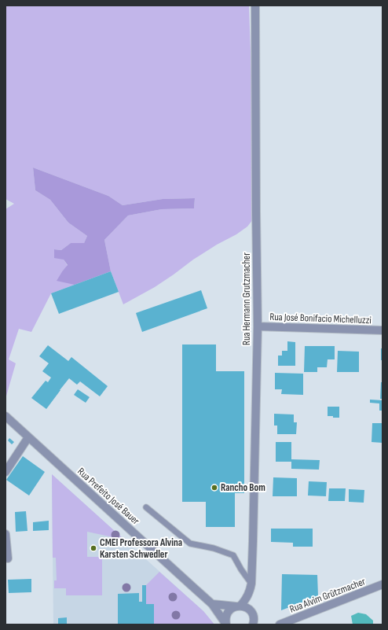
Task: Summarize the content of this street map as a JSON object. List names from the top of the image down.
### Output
{
  "streets": {
    "street": [
      "Rua Hermann Grutzmacher",
      "Rua José Bonifacio Michelluzzi",
      "Rua Prefeito José Bauer",
      "Rua Alvim Grützmacher"
    ]
  },
  "crossings": [
    ["Rua Hermann Grutzmacher", "Rua José Bonifacio Michelluzzi"],
    ["Rua Hermann Grutzmacher", "Rua Prefeito José Bauer"]
  ],
  "places": ["Rancho Bom", "CMEI Professora Alvina Karsten Schwedler"]
}
